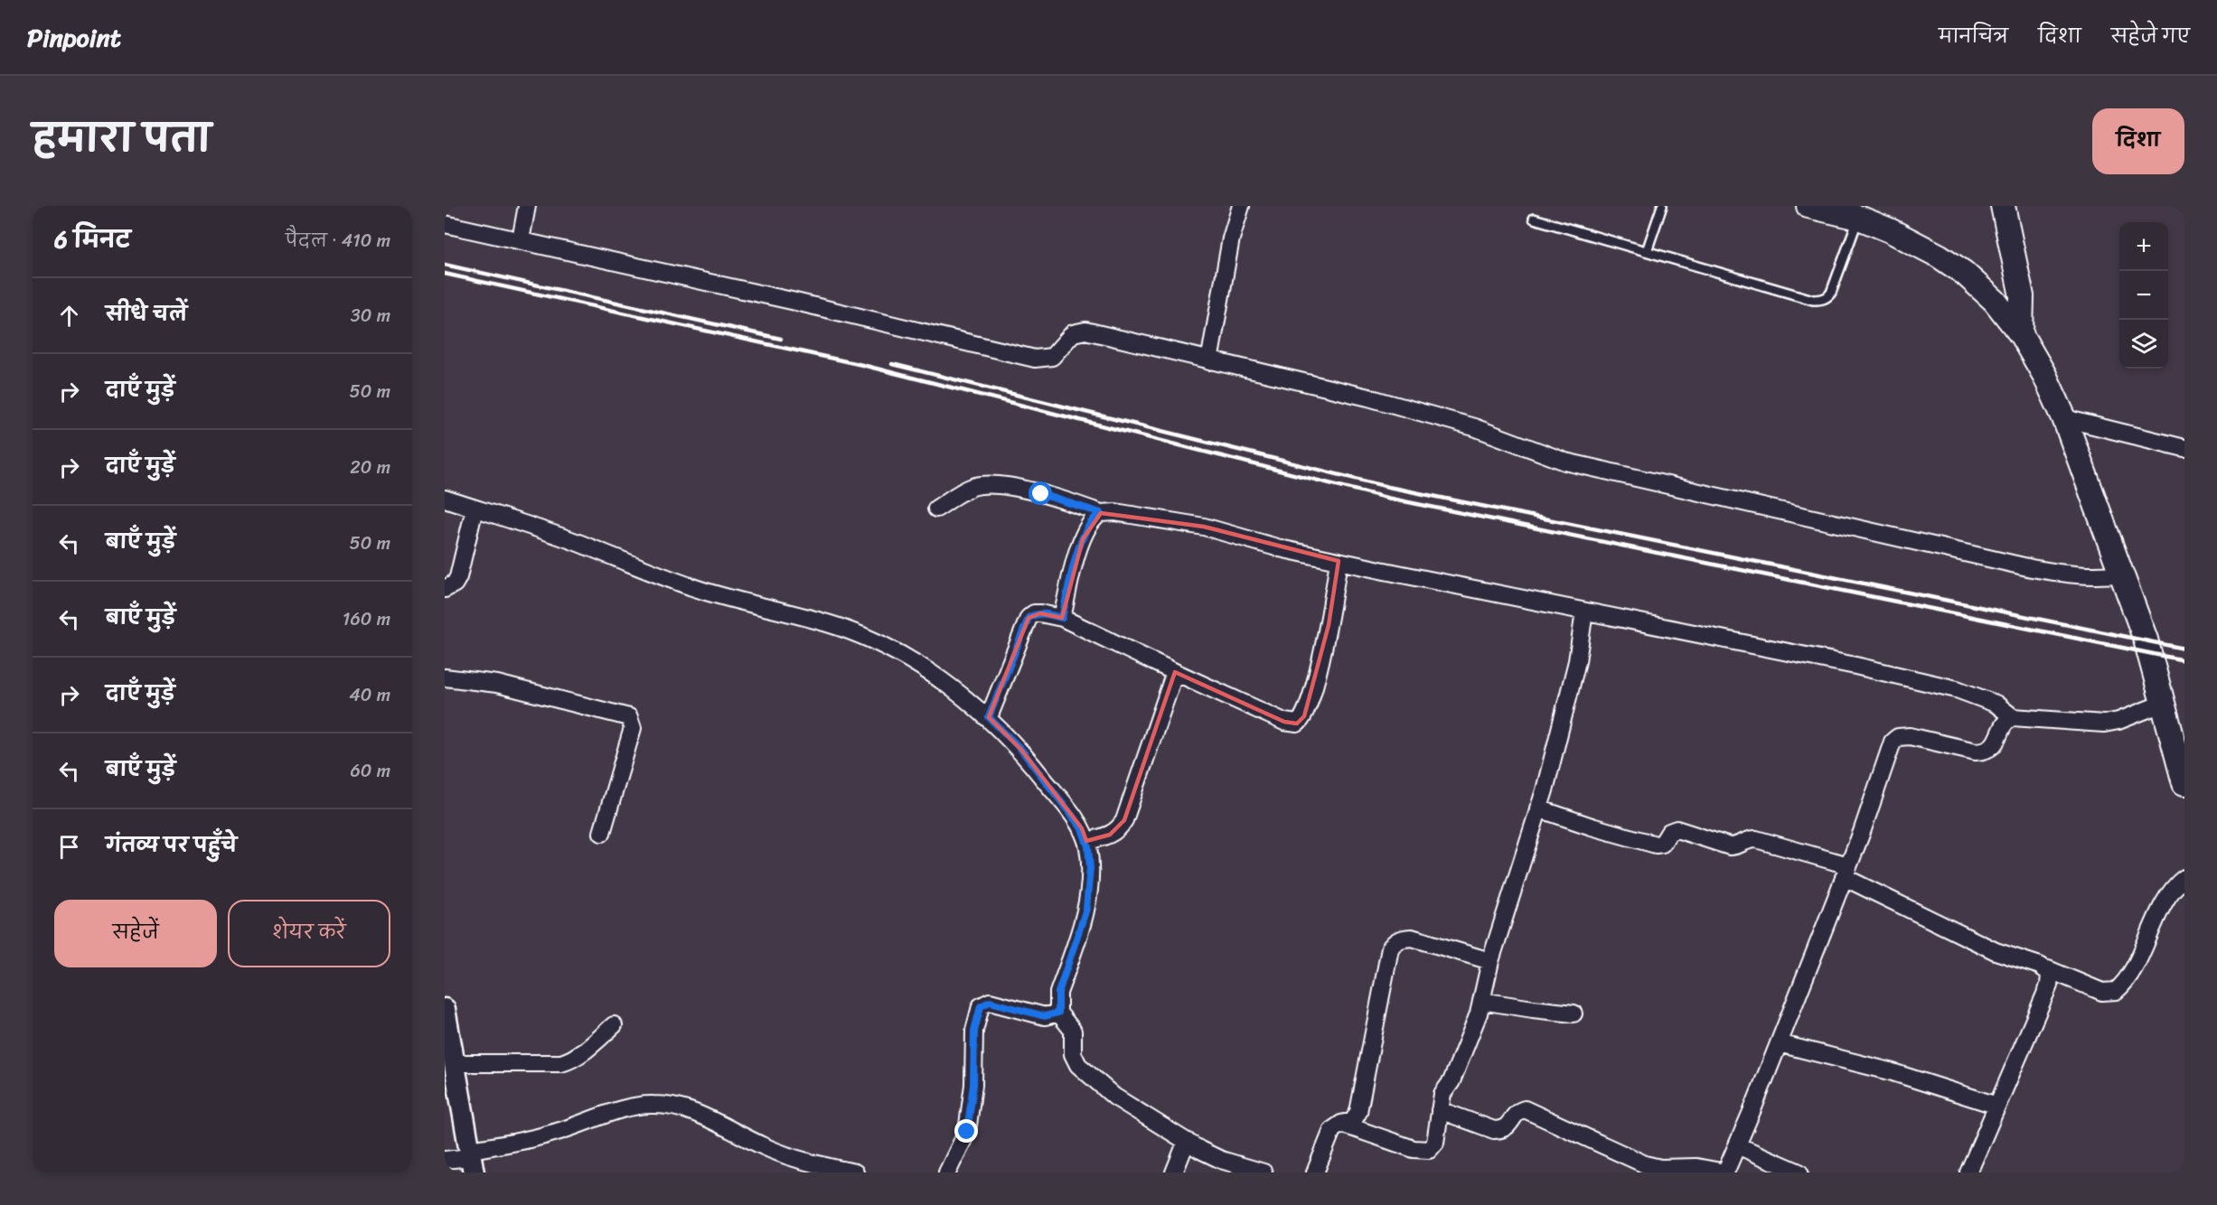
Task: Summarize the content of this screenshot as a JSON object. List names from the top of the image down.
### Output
{
  "page": {
    "header": "Pinpoint",
    "nav": ["मानचित्र", "दिशा", "सहेजे गए"],
    "title": "हमारा पता",
    "buttons": [
      "दिशा",
      ["सहेजें", "शेयर करें"]
    ],
    "heading": ["6 मिनट", "पैदल · 410 m"],
    "map_buttons": ["+", "−"],
    "list": [
      ["सीधे चलें", "30 m"],
      ["दाएँ मुड़ें", "50 m"],
      ["दाएँ मुड़ें", "20 m"],
      ["बाएँ मुड़ें", "50 m"],
      ["बाएँ मुड़ें", "160 m"],
      ["दाएँ मुड़ें", "40 m"],
      ["बाएँ मुड़ें", "60 m"],
      "गंतव्य पर पहुँचे"
    ]
  }
}
